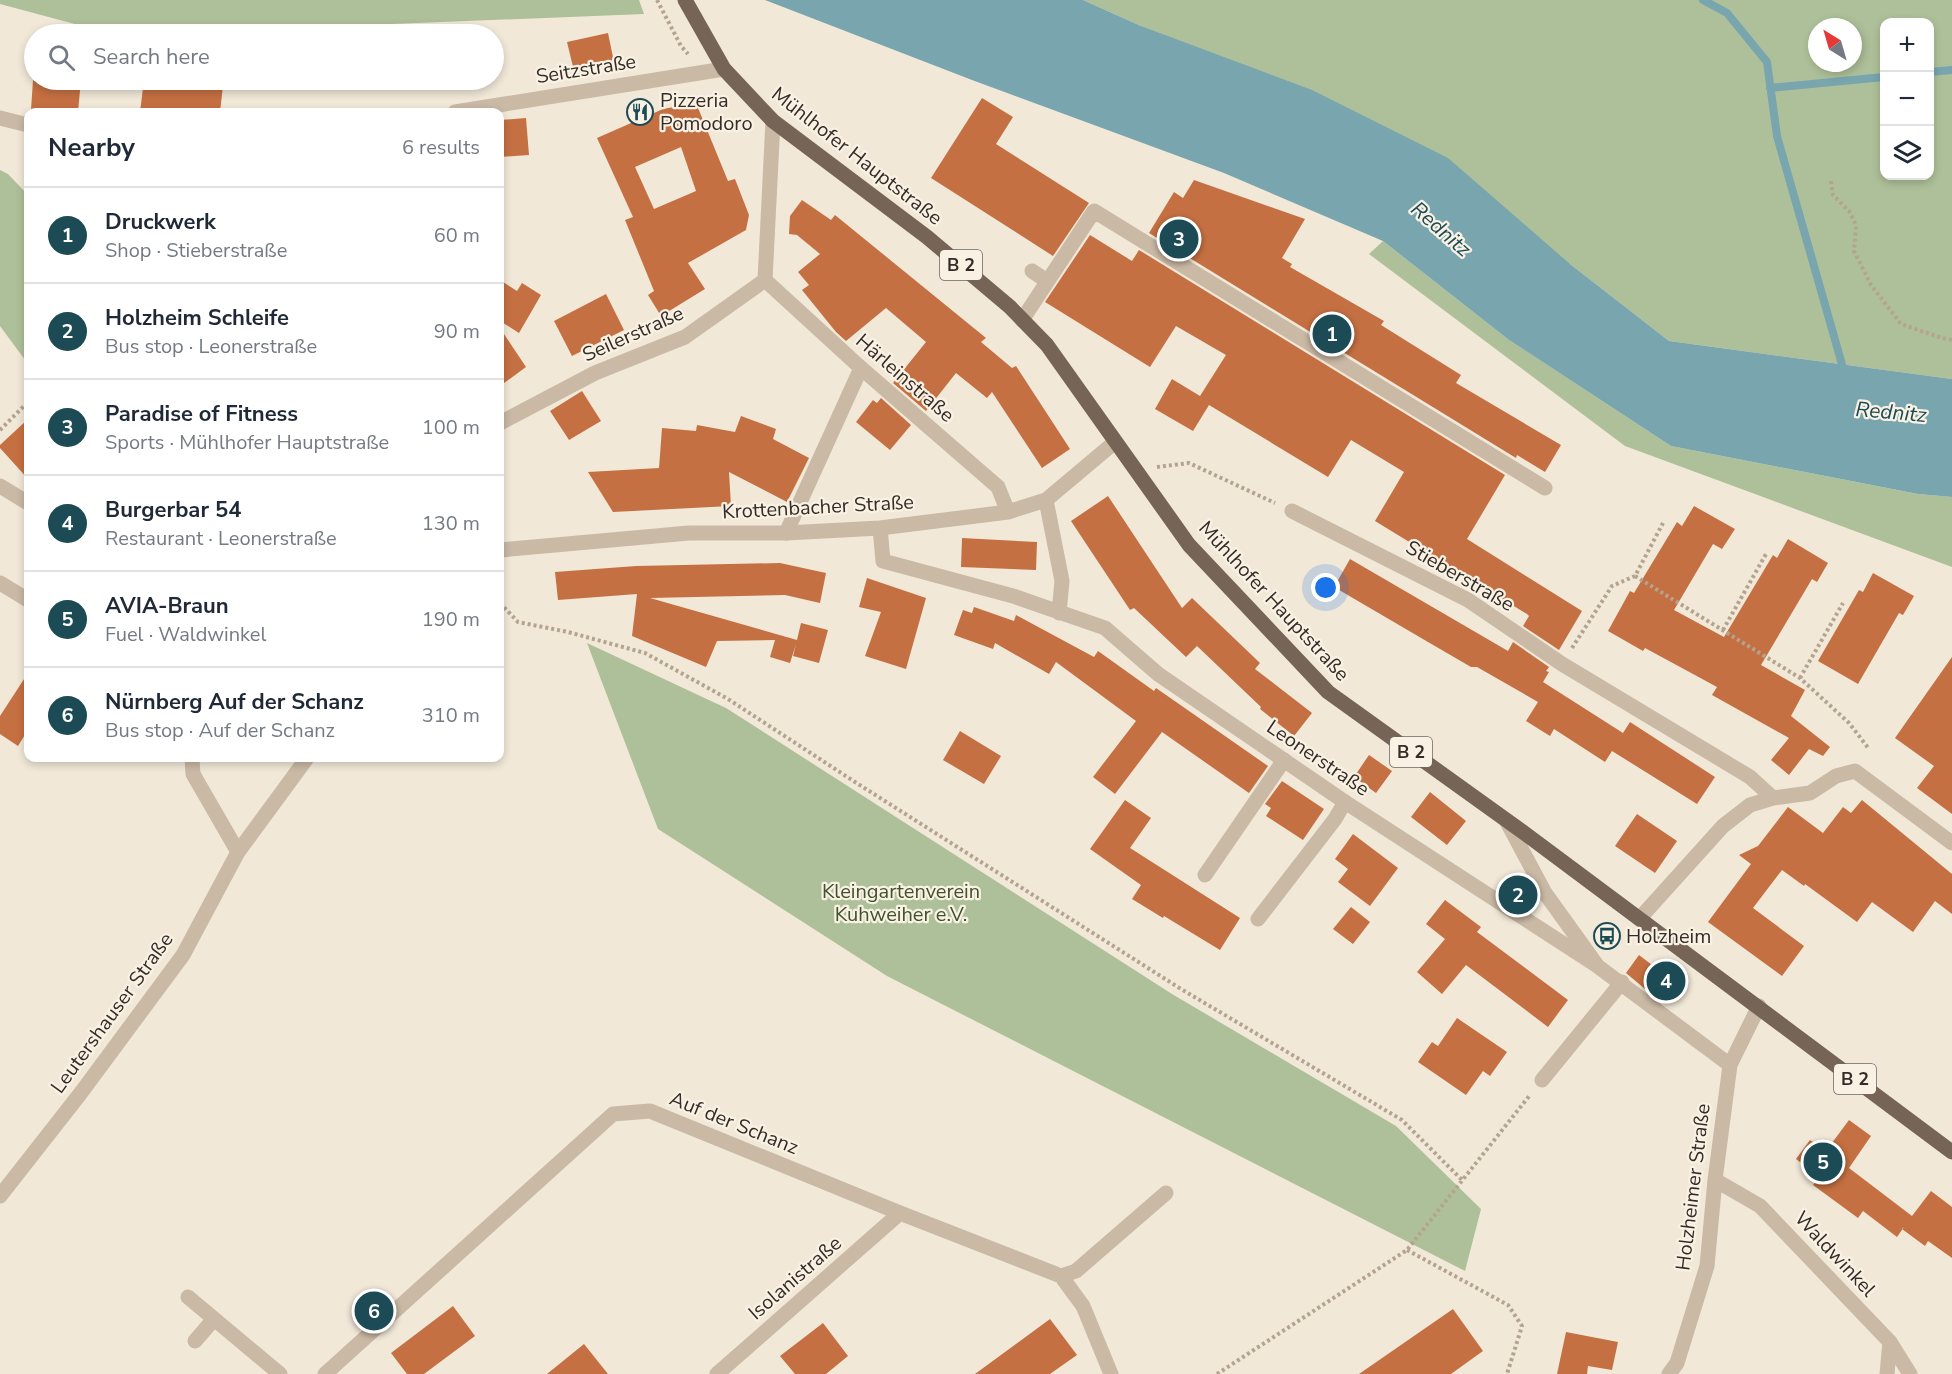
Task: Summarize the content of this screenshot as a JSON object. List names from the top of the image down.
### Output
{
  "streets": {
    "main road": ["Mühlhofer Hauptstraße", "B 2"],
    "street": [
      "Seitzstraße",
      "Seilerstraße",
      "Härleinstraße",
      "Krottenbacher Straße",
      "Stieberstraße",
      "Leonerstraße",
      "Leutershauser Straße",
      "Auf der Schanz",
      "Holzheimer Straße",
      "Waldwinkel",
      "Isolanistraße"
    ]
  },
  "crossings": [
    ["Seitzstraße", "Mühlhofer Hauptstraße"],
    ["Seitzstraße", "B 2"],
    ["Mühlhofer Hauptstraße", "B 2"],
    ["Mühlhofer Hauptstraße", "Krottenbacher Straße"],
    ["Mühlhofer Hauptstraße", "Holzheimer Straße"],
    ["Seilerstraße", "Härleinstraße"],
    ["Härleinstraße", "Krottenbacher Straße"],
    ["Krottenbacher Straße", "Leonerstraße"],
    ["Leonerstraße", "Holzheimer Straße"],
    ["Auf der Schanz", "Isolanistraße"],
    ["Holzheimer Straße", "Waldwinkel"]
  ],
  "water": ["Rednitz"],
  "parks": ["Kleingartenverein Kuhweiher e.V."],
  "places": {
    "restaurant": ["Pizzeria Pomodoro"],
    "bus stop": ["Holzheim"]
  },
  "north": "top left",
  "page": {
    "map_buttons": ["+", "−"],
    "search": "Search here",
    "heading": ["Nearby", "6 results"],
    "list": [
      {
        "mark": "1",
        "name": "Druckwerk",
        "note": "Shop · Stieberstraße",
        "value": "60 m"
      },
      {
        "mark": "2",
        "name": "Holzheim Schleife",
        "note": "Bus stop · Leonerstraße",
        "value": "90 m"
      },
      {
        "mark": "3",
        "name": "Paradise of Fitness",
        "note": "Sports · Mühlhofer Hauptstraße",
        "value": "100 m"
      },
      {
        "mark": "4",
        "name": "Burgerbar 54",
        "note": "Restaurant · Leonerstraße",
        "value": "130 m"
      },
      {
        "mark": "5",
        "name": "AVIA-Braun",
        "note": "Fuel · Waldwinkel",
        "value": "190 m"
      },
      {
        "mark": "6",
        "name": "Nürnberg Auf der Schanz",
        "note": "Bus stop · Auf der Schanz",
        "value": "310 m"
      }
    ],
    "pins": [
      "3",
      "1",
      "2",
      "4",
      "5",
      "6"
    ]
  }
}
